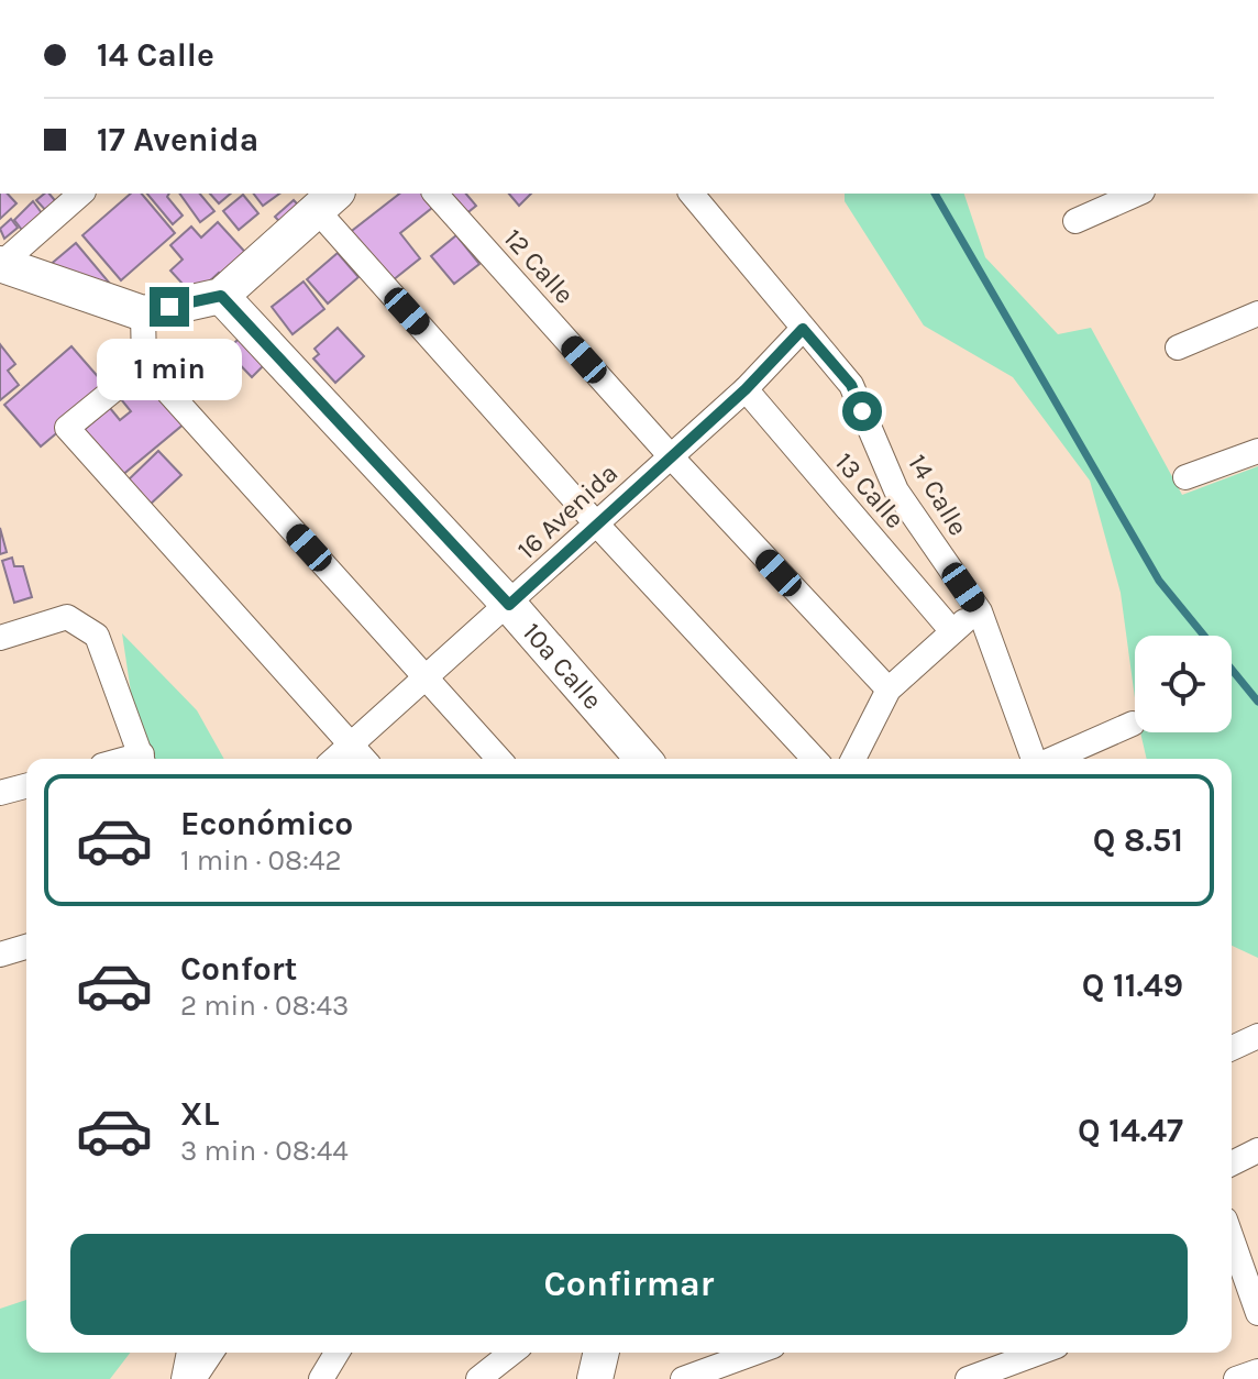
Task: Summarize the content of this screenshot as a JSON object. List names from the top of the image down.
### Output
{
  "streets": {
    "street": [
      "12 Calle",
      "13 Calle",
      "14 Calle",
      "16 Avenida",
      "10a Calle"
    ]
  },
  "crossings": [
    ["12 Calle", "16 Avenida"],
    ["13 Calle", "16 Avenida"],
    ["14 Calle", "16 Avenida"],
    ["16 Avenida", "10a Calle"]
  ],
  "page": {
    "banner": ["14 Calle", "17 Avenida"],
    "bubble": "1 min",
    "list": [
      {
        "name": "Económico",
        "note": "1 min · 08:42",
        "value": "Q 8.51"
      },
      {
        "name": "Confort",
        "note": "2 min · 08:43",
        "value": "Q 11.49"
      },
      {
        "name": "XL",
        "note": "3 min · 08:44",
        "value": "Q 14.47"
      }
    ],
    "buttons": "Confirmar"
  }
}
